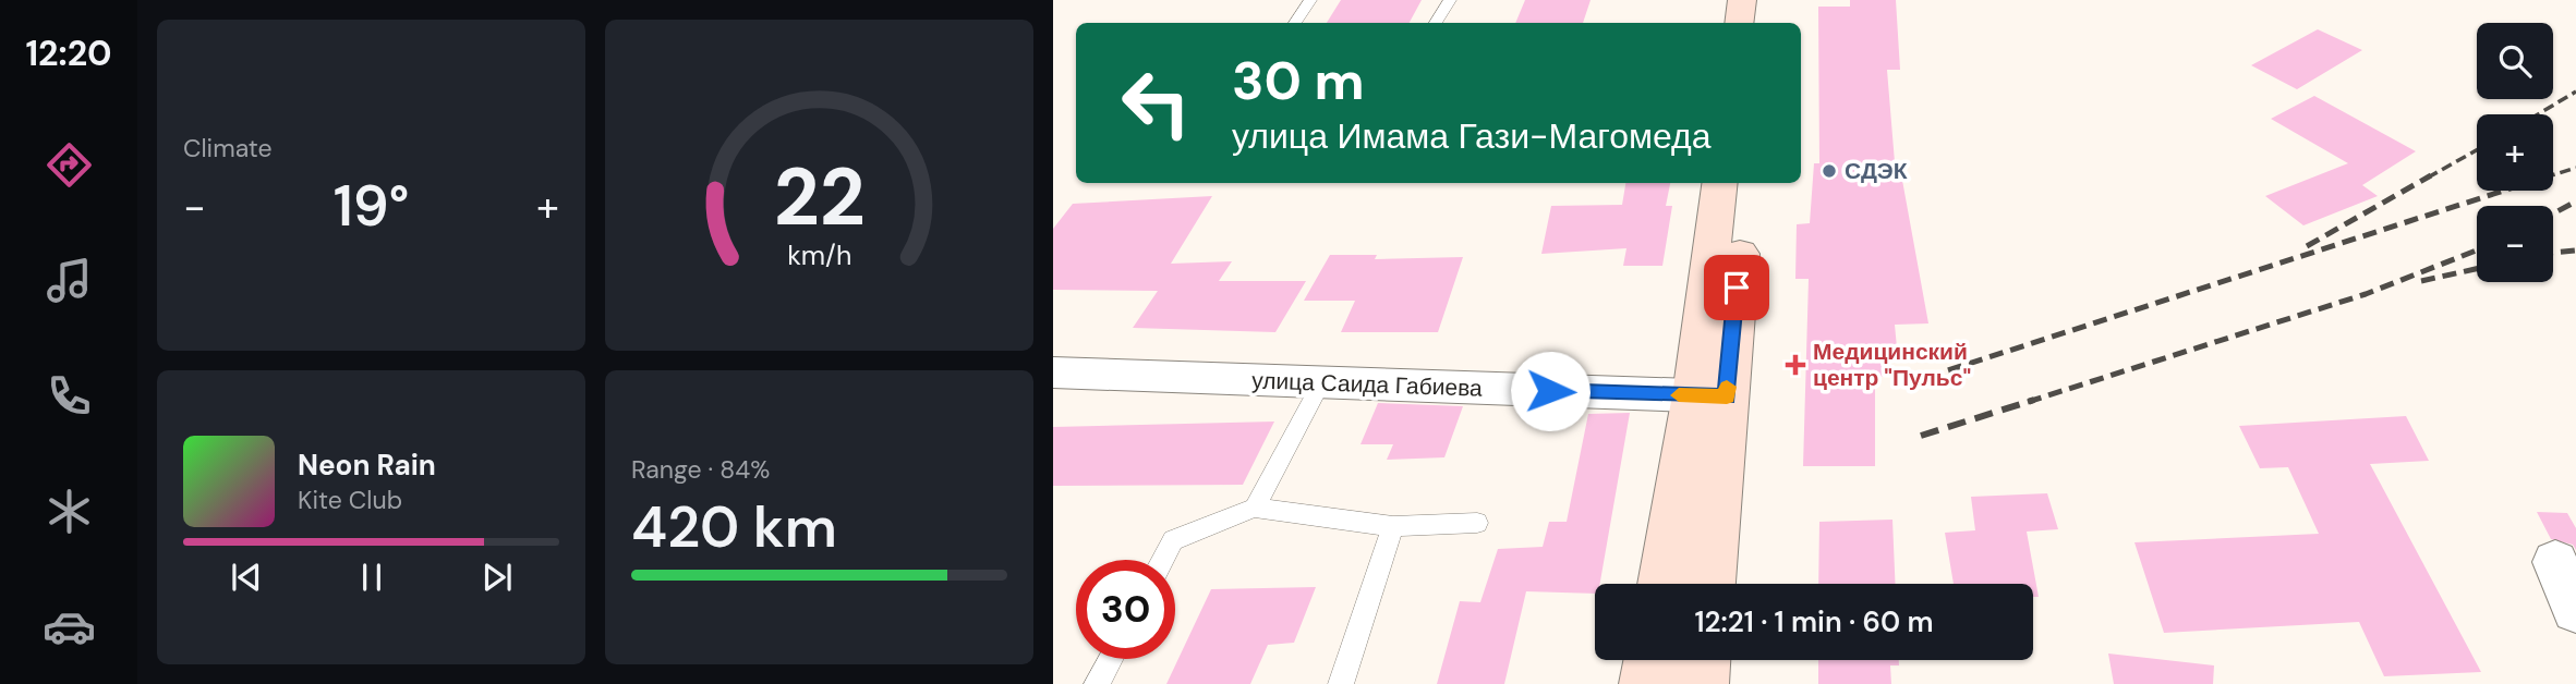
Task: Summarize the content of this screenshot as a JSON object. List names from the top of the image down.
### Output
{
  "streets": {
    "street": ["улица Саида Габиева"]
  },
  "places": {
    "other": ["СДЭК"],
    "health": ["Медицинский центр \"Пульс\""]
  },
  "page": {
    "tabs": "12:20",
    "tile": [
      "Climate",
      ["Range · 84%", "420 km"]
    ],
    "map_buttons": ["+", "−"],
    "turn": ["30 m", "улица Имама Гази-Магомеда"],
    "heat": ["−", "19°", "+"],
    "song": ["Neon Rain", "Kite Club"],
    "limit": "30",
    "trip": "12:21 · 1 min · 60 m",
    "gauge": ["22", "km/h"]
  }
}
